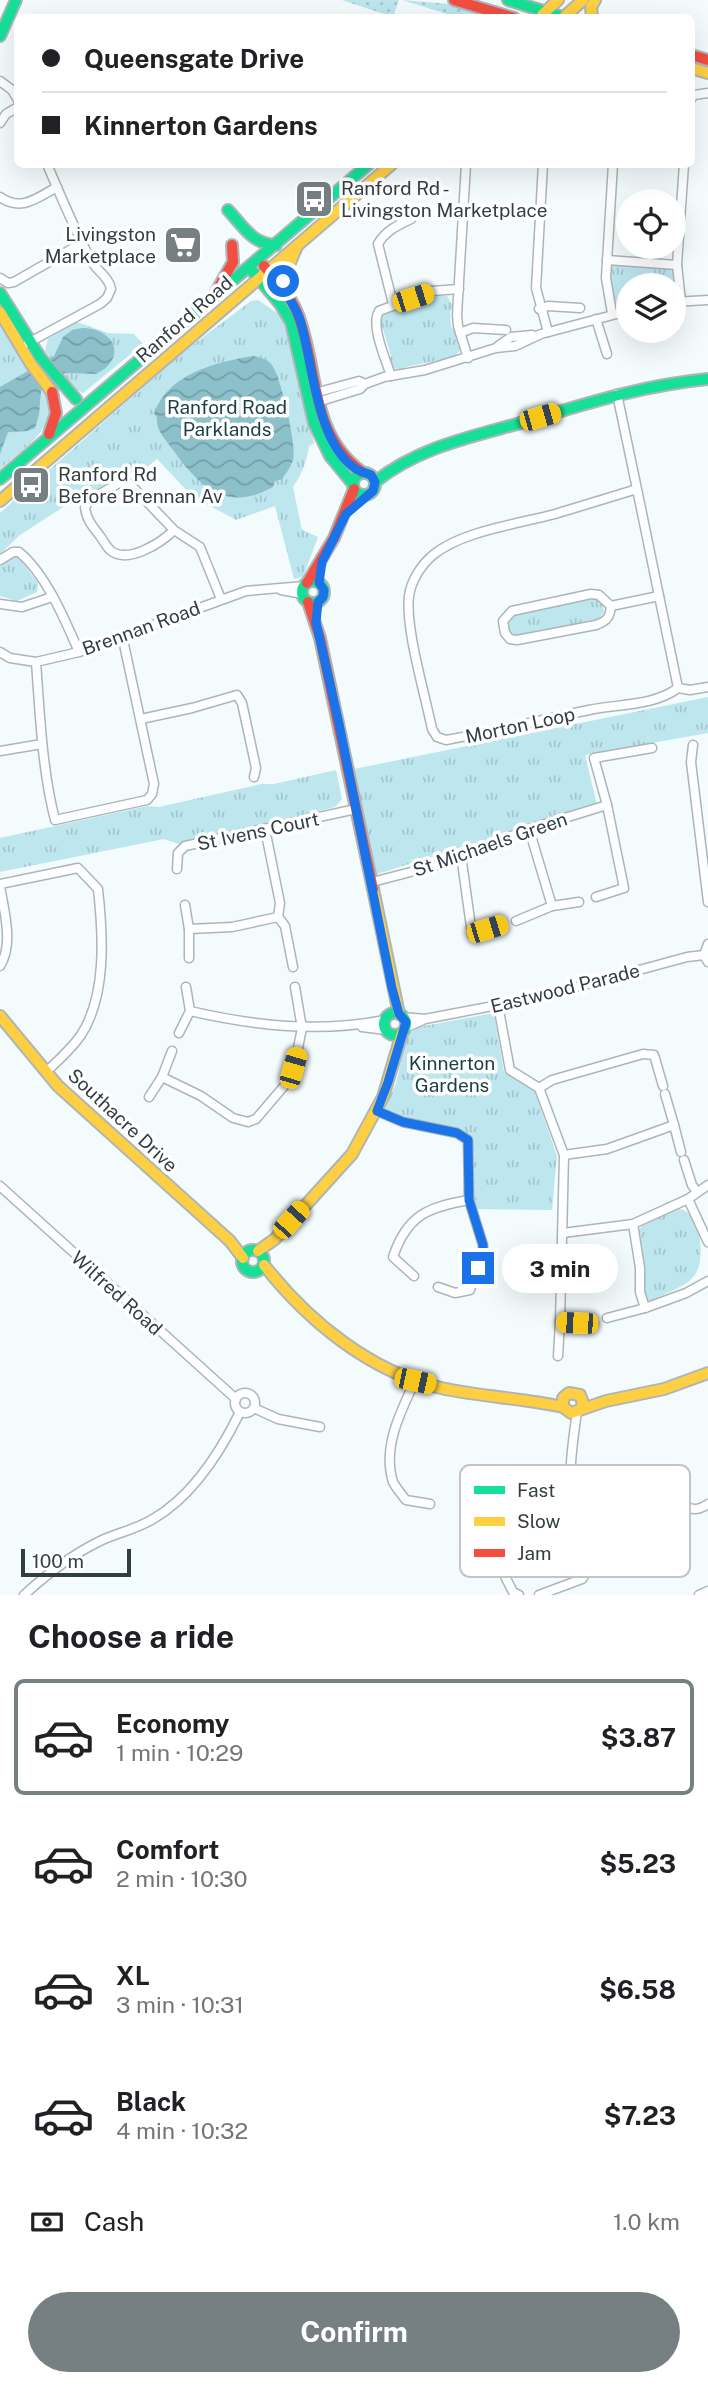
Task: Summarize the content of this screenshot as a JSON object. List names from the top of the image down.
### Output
{
  "streets": {
    "street": [
      "Ranford Road",
      "Brennan Road",
      "Morton Loop",
      "St Ivens Court",
      "St Michaels Green",
      "Eastwood Parade",
      "Southacre Drive",
      "Wilfred Road"
    ]
  },
  "parks": ["Ranford Road Parklands", "Kinnerton Gardens"],
  "places": {
    "bus stop": ["Ranford Rd - Livingston Marketplace", "Ranford Rd Before Brennan Av"],
    "supermarket": ["Livingston Marketplace"]
  },
  "legend": ["Fast", "Slow", "Jam"],
  "scale_bar": "100 m",
  "page": {
    "banner": ["Queensgate Drive", "Kinnerton Gardens"],
    "bubble": "3 min",
    "scale": "100 m",
    "heading": "Choose a ride",
    "list": [
      {
        "name": "Economy",
        "note": "1 min · 10:29",
        "value": "$3.87"
      },
      {
        "name": "Comfort",
        "note": "2 min · 10:30",
        "value": "$5.23"
      },
      {
        "name": "XL",
        "note": "3 min · 10:31",
        "value": "$6.58"
      },
      {
        "name": "Black",
        "note": "4 min · 10:32",
        "value": "$7.23"
      }
    ],
    "pay": ["Cash", "1.0 km"],
    "buttons": "Confirm"
  }
}
